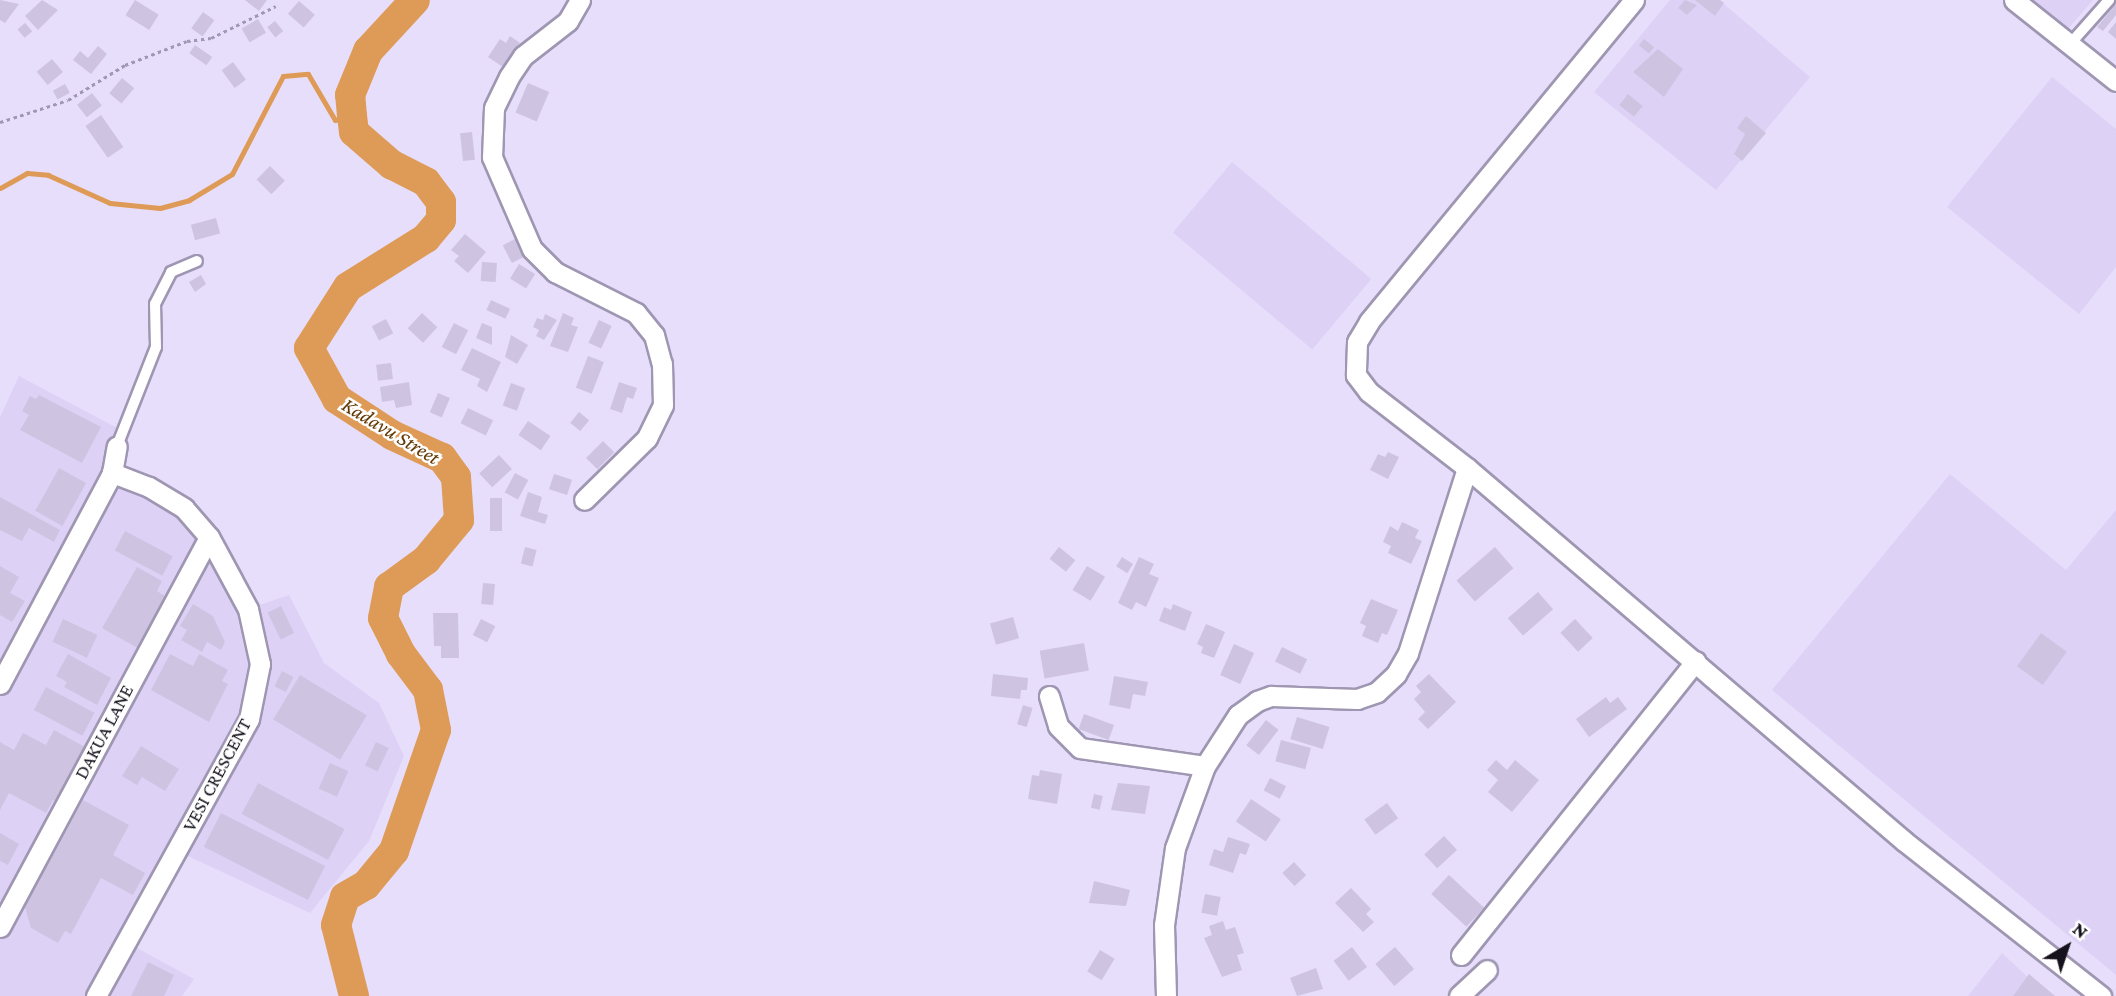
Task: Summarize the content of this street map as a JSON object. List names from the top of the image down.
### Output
{
  "streets": {
    "street": ["DAKUA LANE", "VESI CRESCENT"]
  },
  "crossings": [
    ["DAKUA LANE", "VESI CRESCENT"]
  ],
  "water": ["Kadavu Street"],
  "north": "top right"
}
